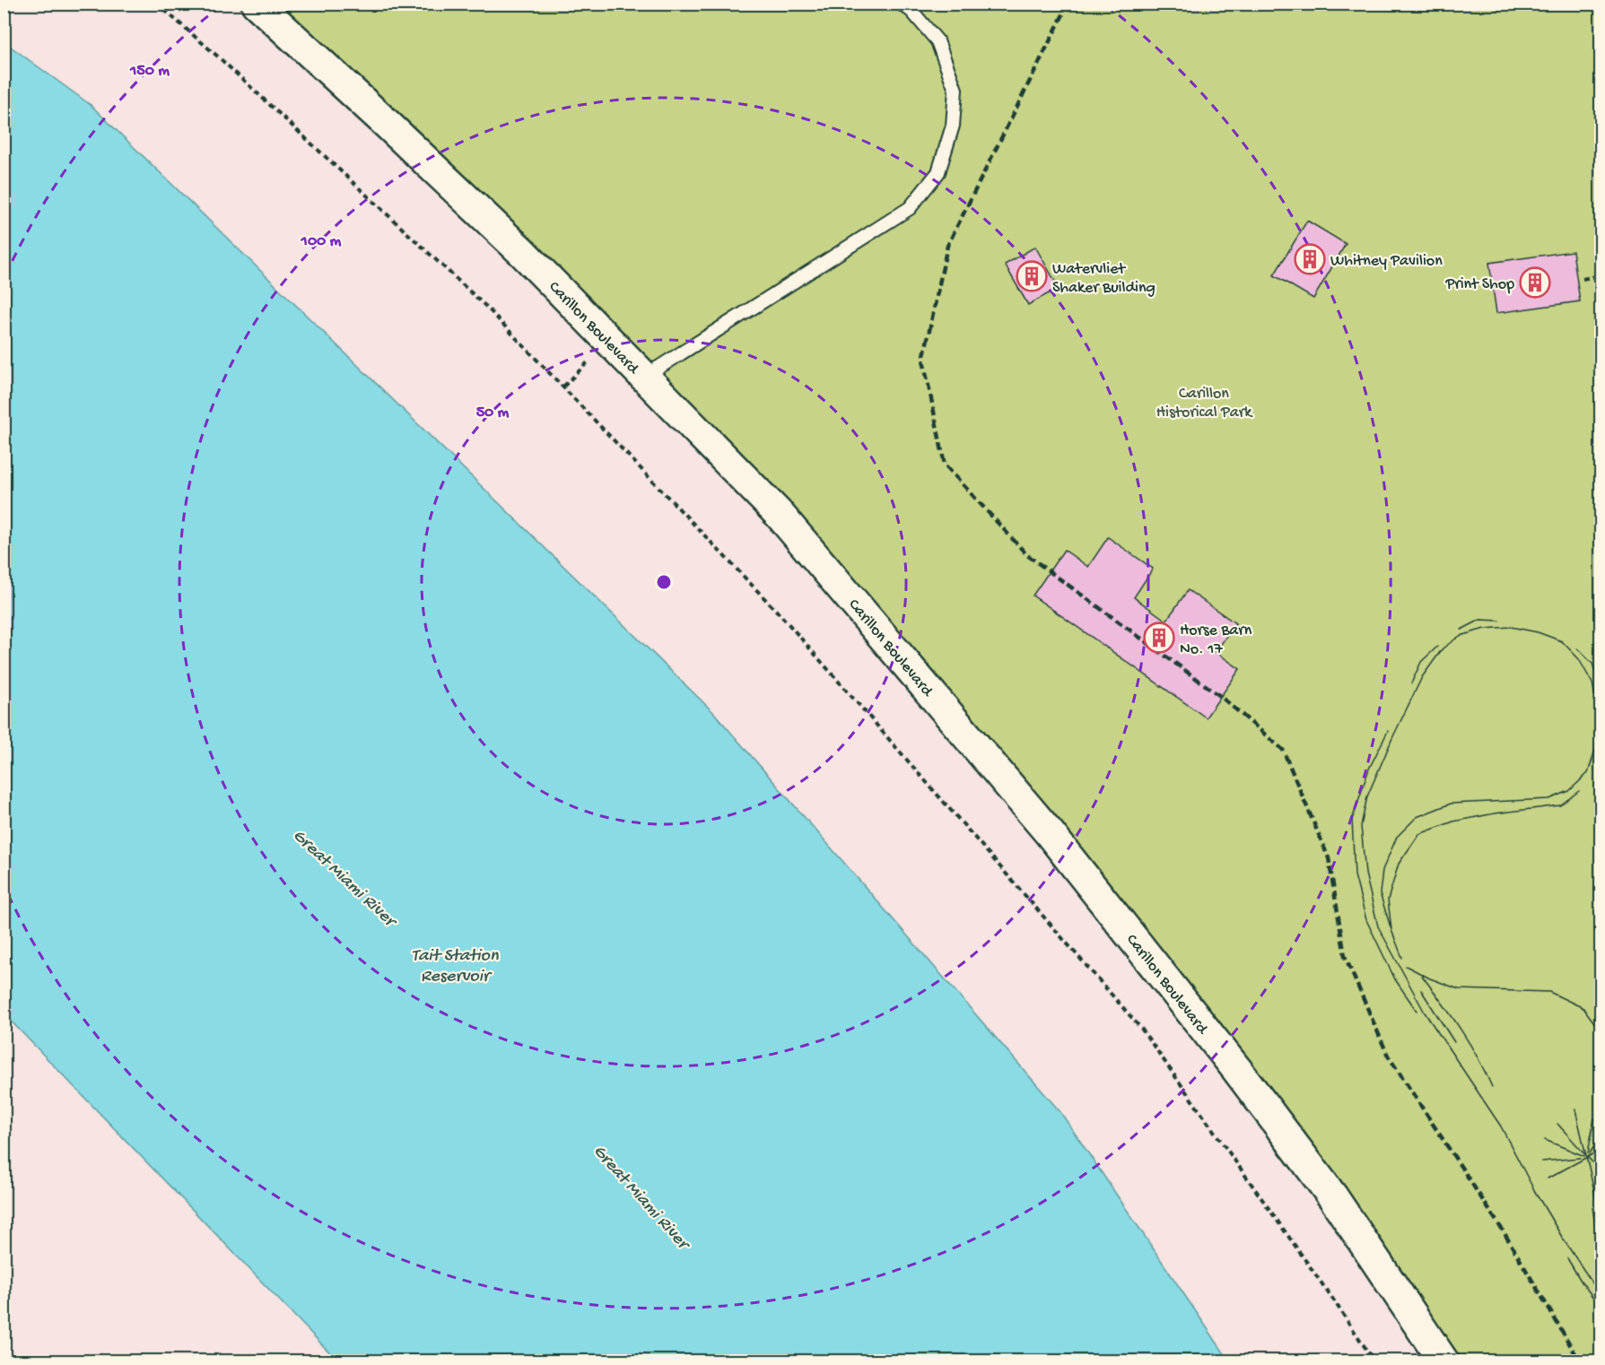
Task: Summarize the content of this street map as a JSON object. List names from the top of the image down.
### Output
{
  "streets": {
    "street": ["Carillon Boulevard"]
  },
  "water": ["Great Miami River", "Tait Station Reservoir"],
  "parks": ["Carillon Historical Park"],
  "places": {
    "building": [
      "Whitney Pavilion",
      "Watervliet Shaker Building",
      "Print Shop",
      "Horse Barn No. 17"
    ]
  },
  "rings": ["150 m", "100 m", "50 m"]
}
